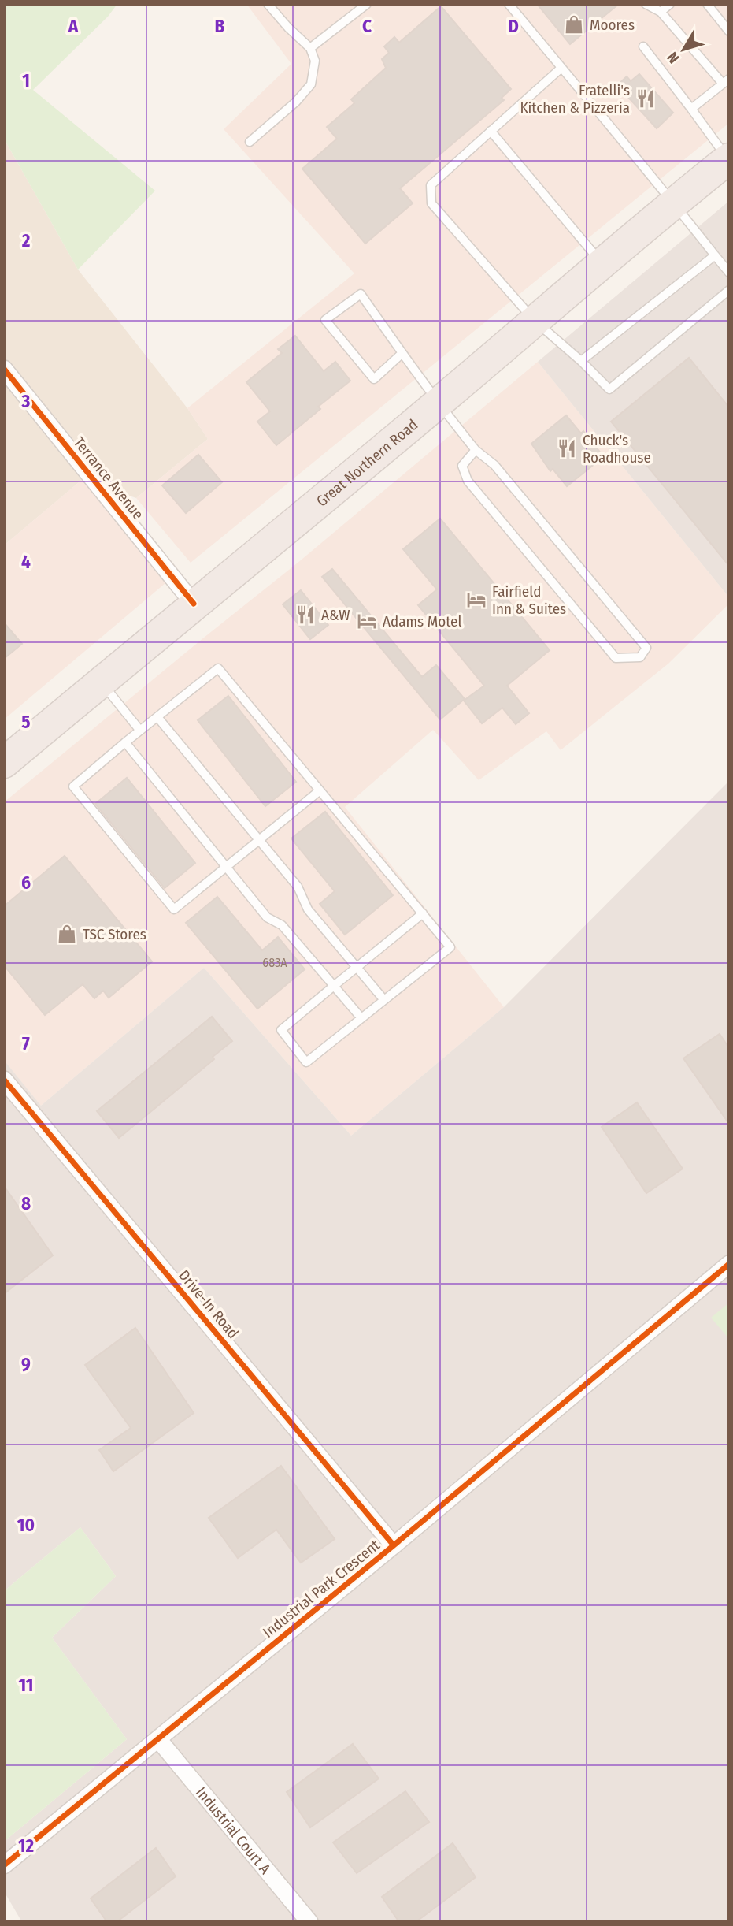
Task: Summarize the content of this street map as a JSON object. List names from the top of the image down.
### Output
{
  "streets": {
    "highway": ["Great Northern Road"],
    "street": [
      "Terrance Avenue",
      "Drive-In Road",
      "Industrial Park Crescent",
      "Industrial Court A"
    ]
  },
  "crossings": [
    ["Great Northern Road", "Terrance Avenue"],
    ["Drive-In Road", "Industrial Park Crescent"],
    ["Industrial Park Crescent", "Industrial Court A"]
  ],
  "places": {
    "shop": ["Moores", "TSC Stores"],
    "restaurant": ["Fratelli's Kitchen & Pizzeria", "Chuck's Roadhouse", "A&W"],
    "hotel": ["Fairfield Inn & Suites", "Adams Motel"]
  },
  "house_numbers": ["683A"],
  "north": "bottom left",
  "grid": {
    "columns": [
      "A",
      "B",
      "C",
      "D"
    ],
    "rows": [
      "1",
      "2",
      "3",
      "4",
      "5",
      "6",
      "7",
      "8",
      "9",
      "10",
      "11",
      "12"
    ]
  }
}
